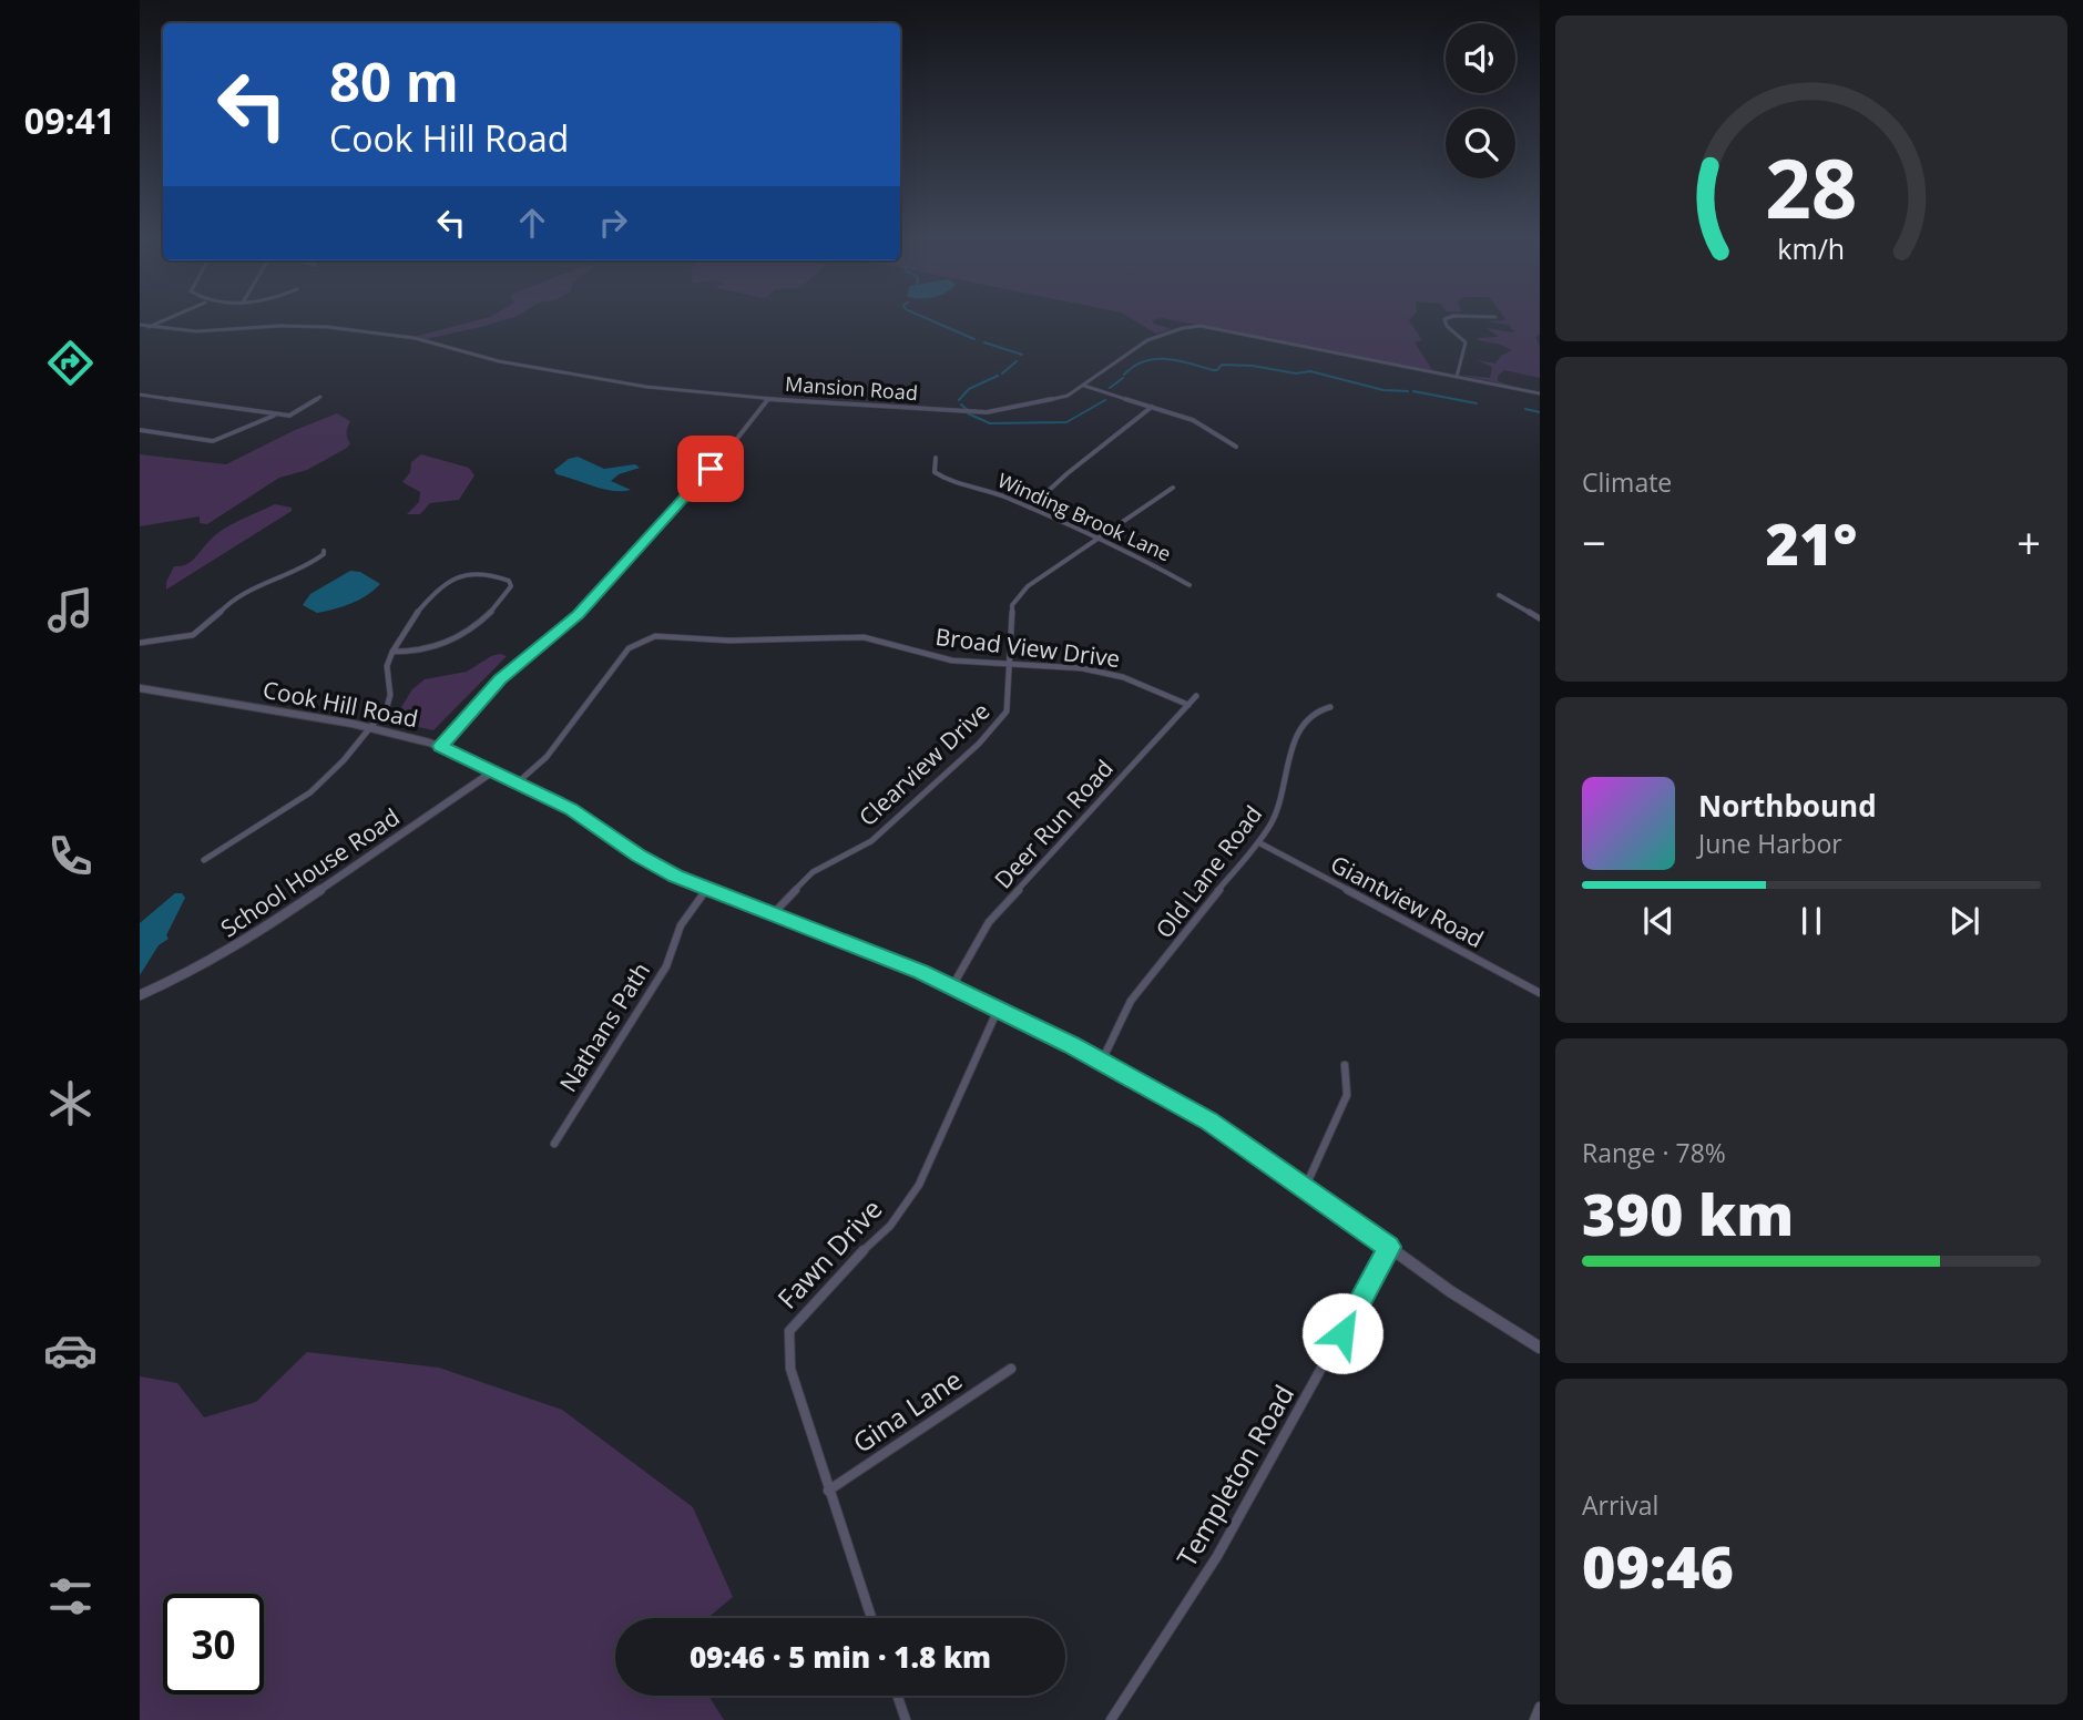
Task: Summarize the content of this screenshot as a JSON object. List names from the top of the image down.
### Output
{
  "streets": {
    "street": [
      "Mansion Road",
      "Winding Brook Lane",
      "Broad View Drive",
      "Cook Hill Road",
      "Clearview Drive",
      "Deer Run Road",
      "Old Lane Road",
      "School House Road",
      "Giantview Road",
      "Nathans Path",
      "Fawn Drive",
      "Gina Lane",
      "Templeton Road"
    ]
  },
  "crossings": [
    ["Winding Brook Lane", "Clearview Drive"],
    ["Broad View Drive", "Cook Hill Road"],
    ["Broad View Drive", "Clearview Drive"],
    ["Broad View Drive", "Deer Run Road"],
    ["Cook Hill Road", "Clearview Drive"],
    ["Cook Hill Road", "Deer Run Road"],
    ["Cook Hill Road", "Old Lane Road"],
    ["Cook Hill Road", "School House Road"],
    ["Cook Hill Road", "Nathans Path"],
    ["Cook Hill Road", "Fawn Drive"],
    ["Cook Hill Road", "Templeton Road"],
    ["Old Lane Road", "Giantview Road"],
    ["Fawn Drive", "Gina Lane"]
  ],
  "page": {
    "tabs": "09:41",
    "turn": ["80 m", "Cook Hill Road"],
    "tile": [
      "Climate",
      ["Range · 78%", "390 km"],
      ["Arrival", "09:46"]
    ],
    "heat": ["−", "21°", "+"],
    "song": ["Northbound", "June Harbor"],
    "limit": "30",
    "trip": "09:46 · 5 min · 1.8 km",
    "gauge": ["28", "km/h"]
  }
}
